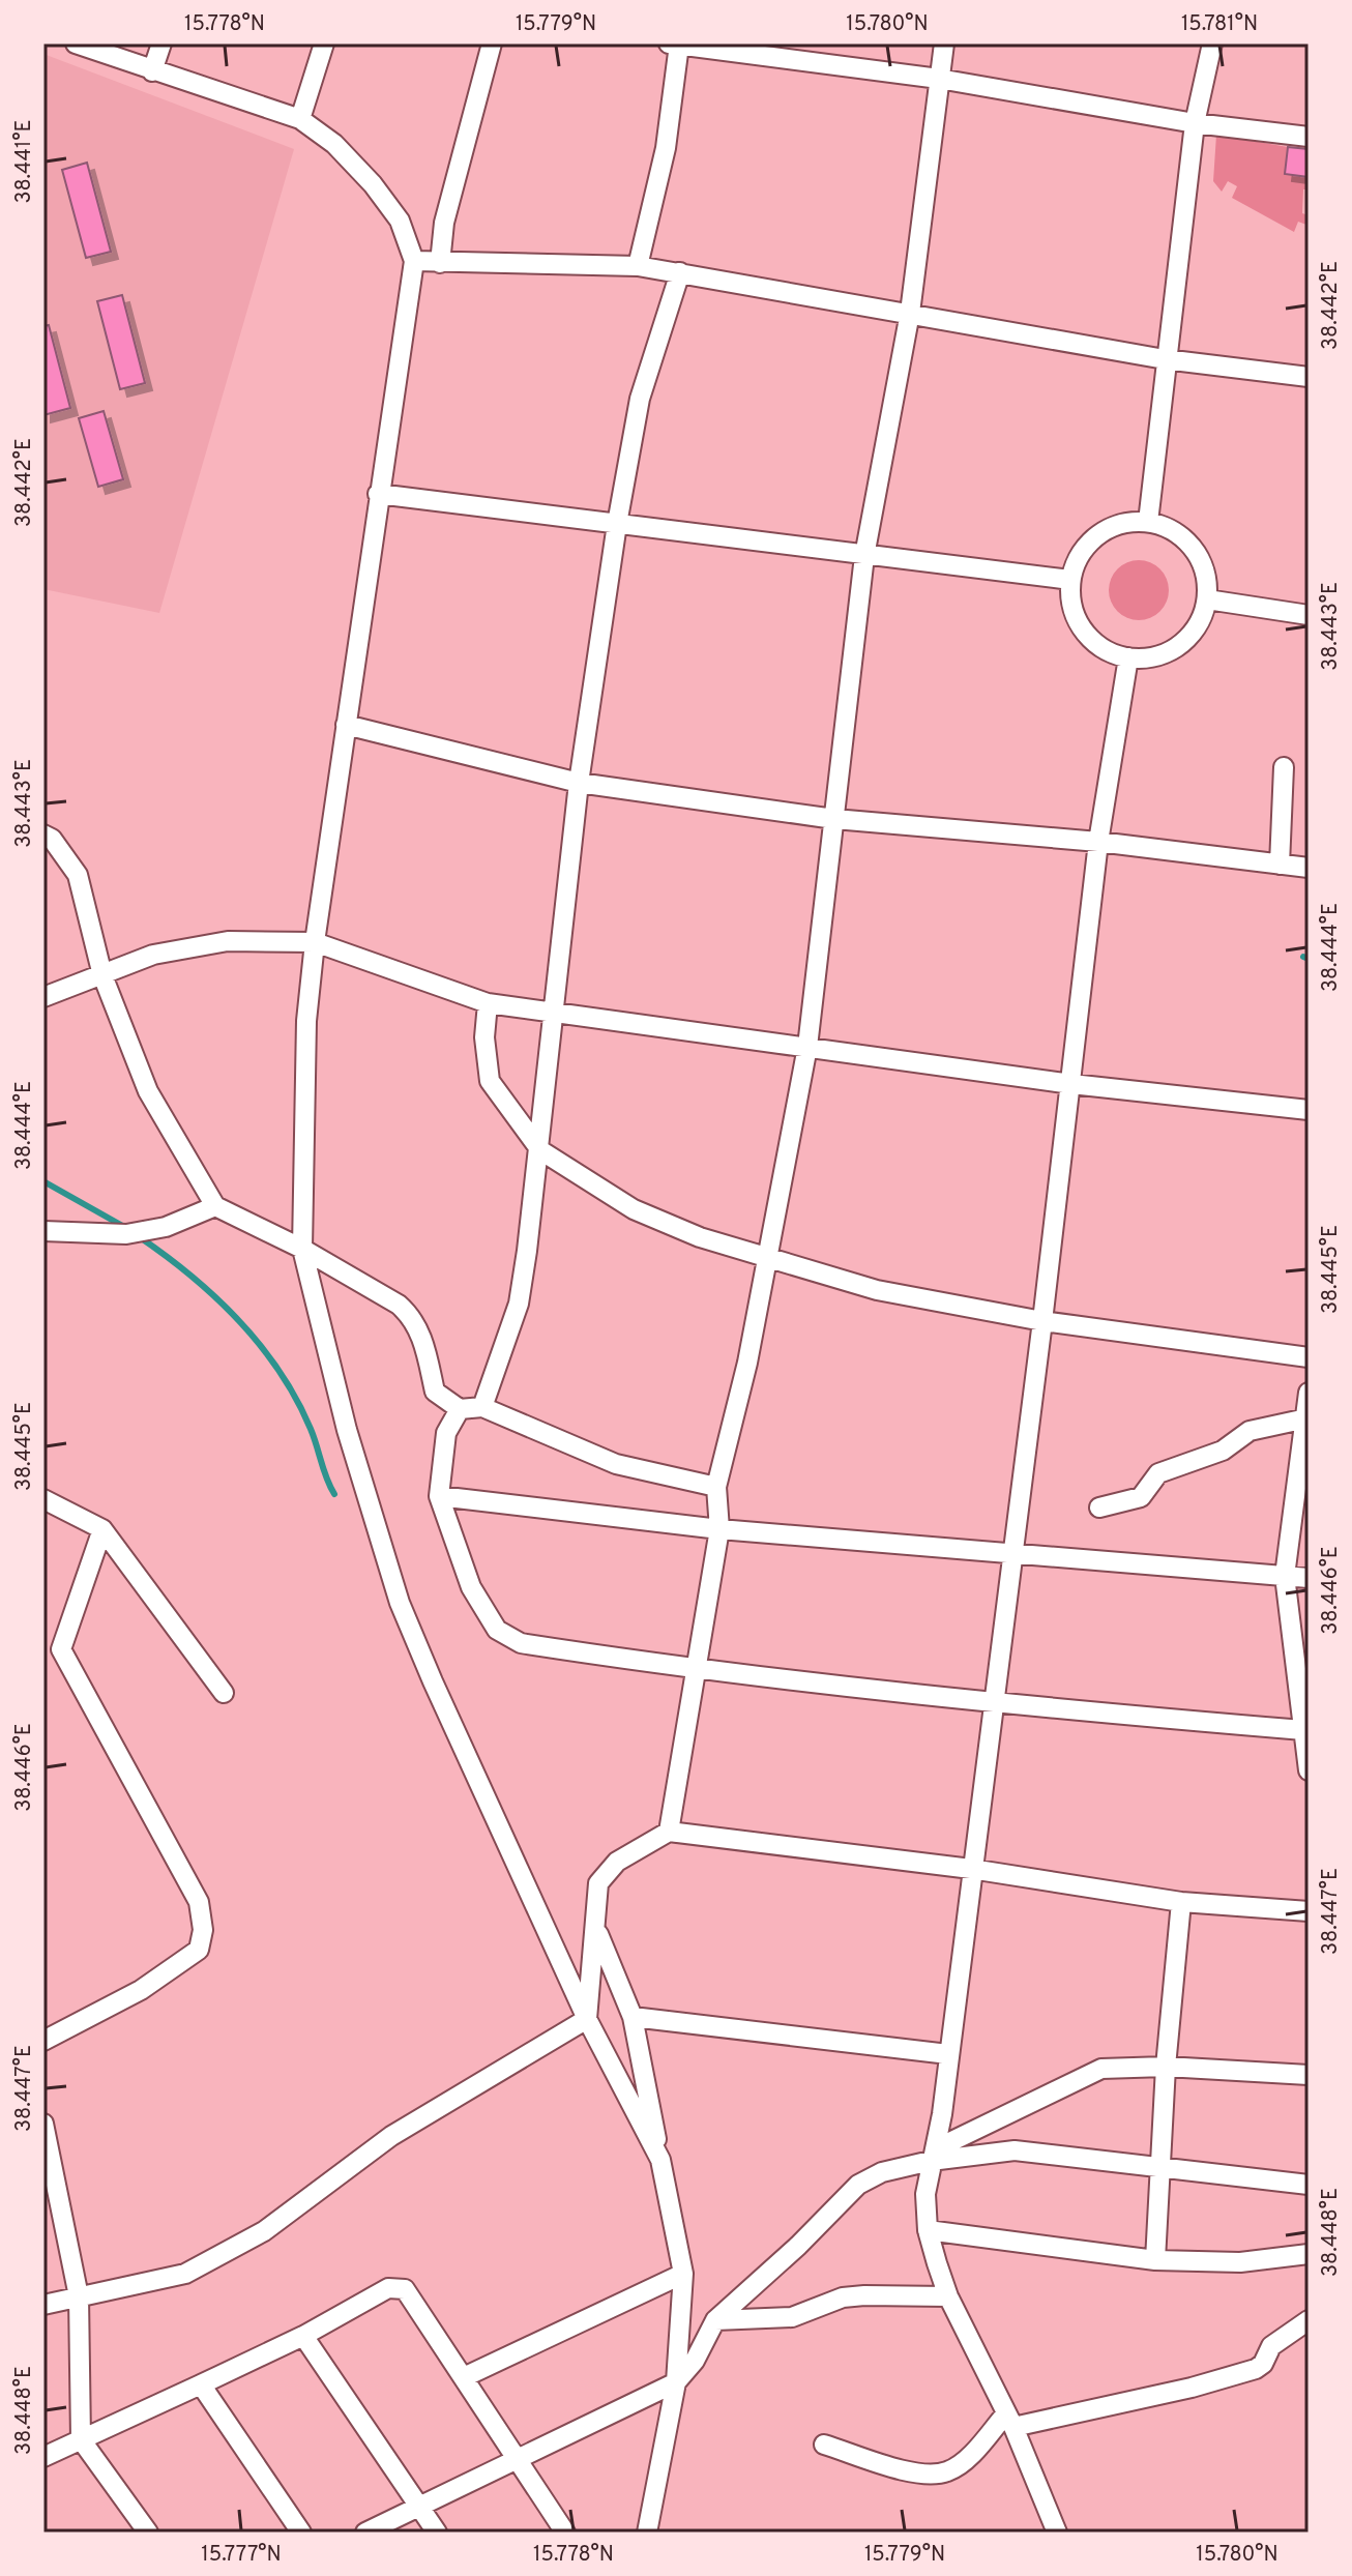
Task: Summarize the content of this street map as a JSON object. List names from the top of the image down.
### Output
{
  "coordinates": [
    "15.778°N",
    "15.779°N",
    "15.780°N",
    "15.781°N",
    "38.441°E",
    "38.442°E",
    "38.443°E",
    "38.444°E",
    "38.445°E",
    "38.446°E",
    "38.447°E",
    "38.448°E",
    "15.777°N"
  ]
}
